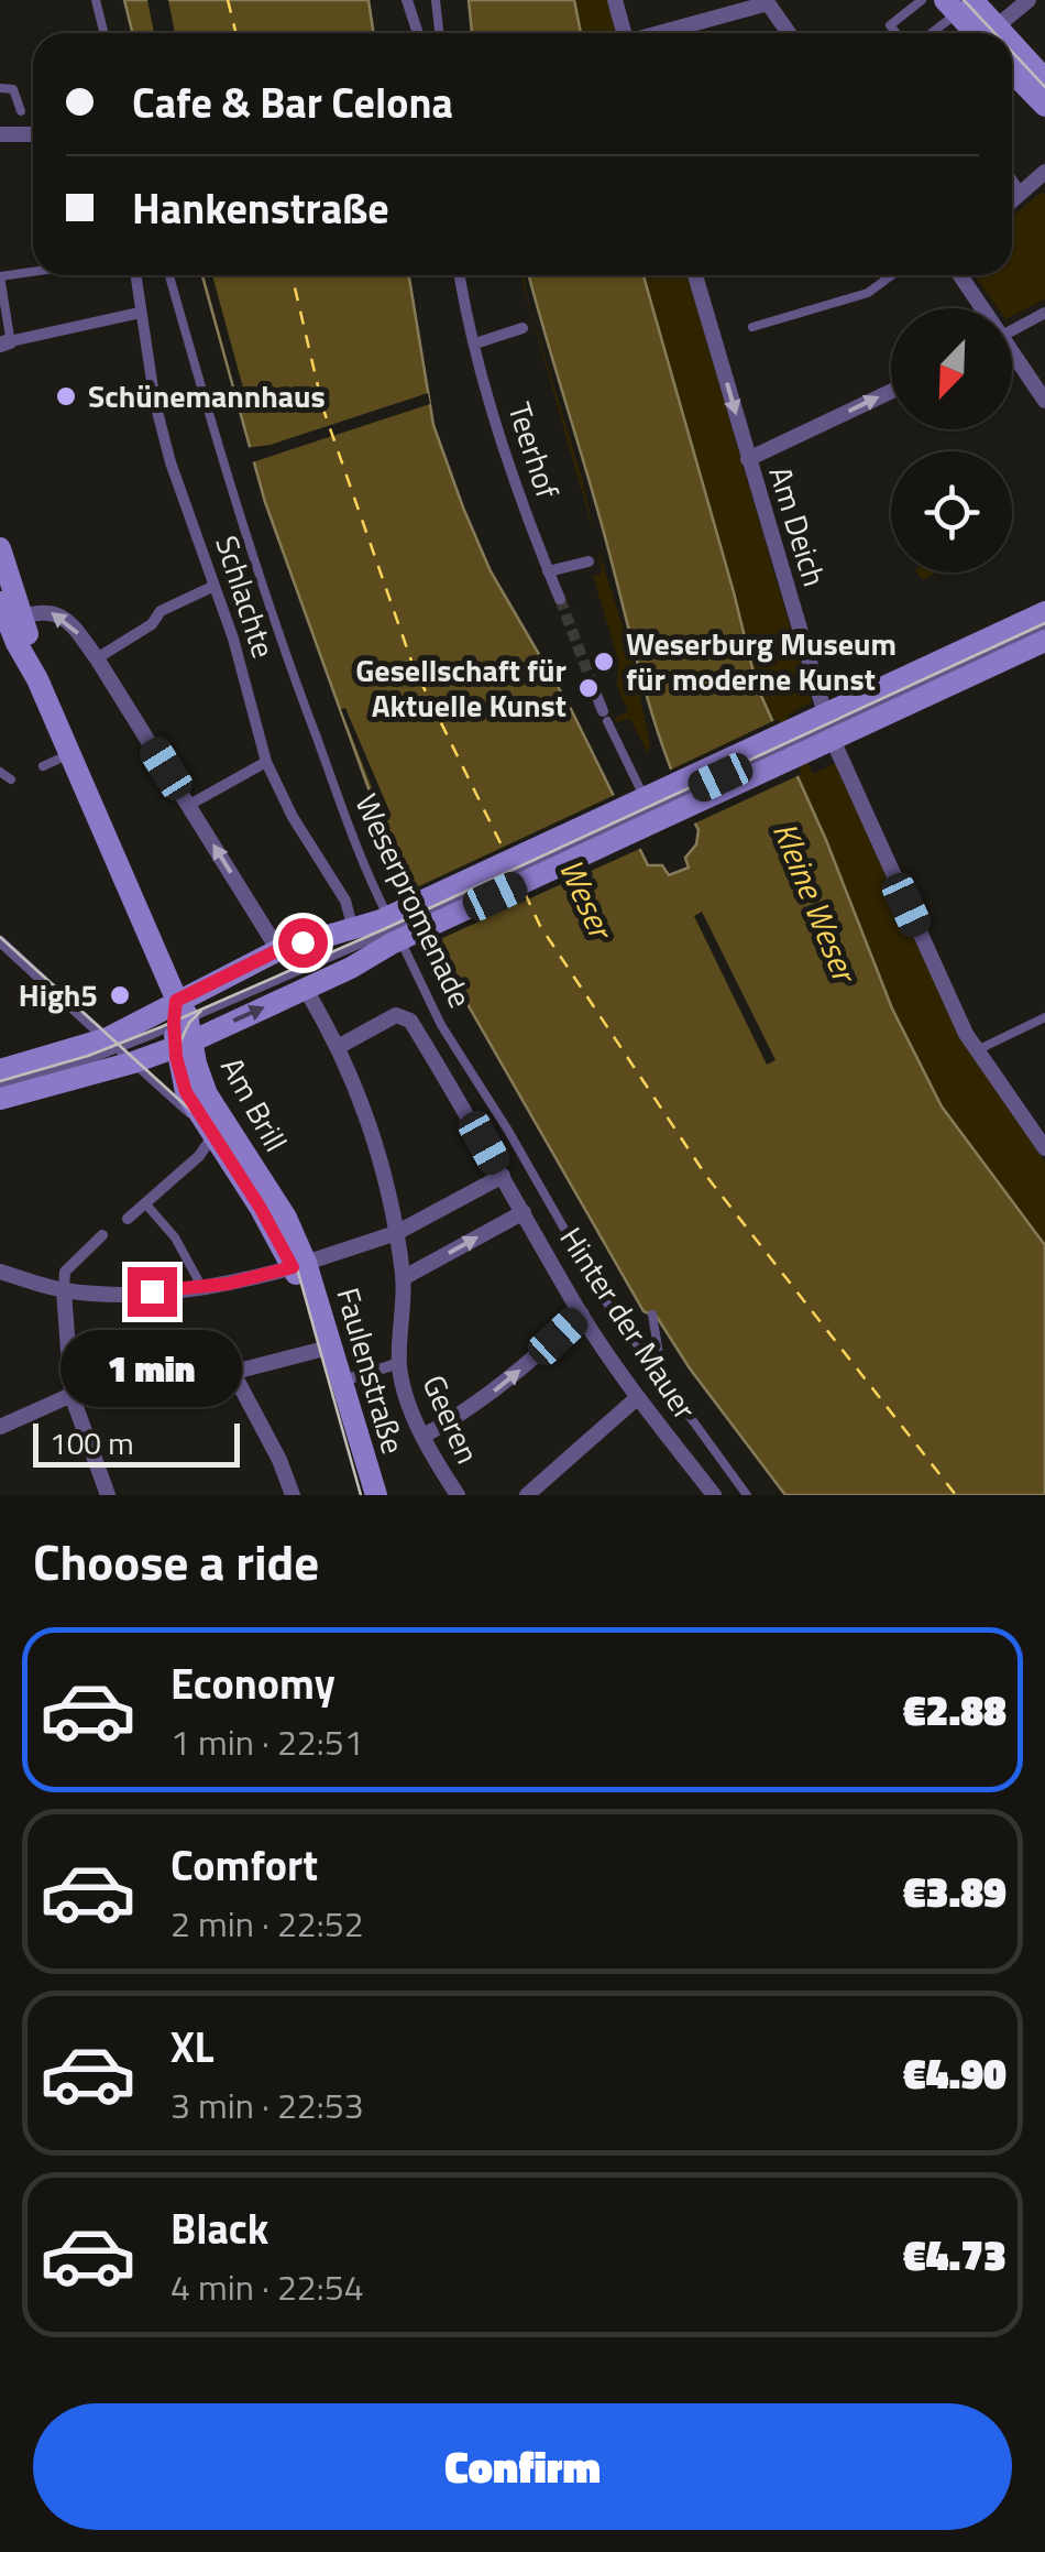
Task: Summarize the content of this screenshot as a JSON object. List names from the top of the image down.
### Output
{
  "streets": {
    "main road": ["Am Brill", "Faulenstraße"],
    "street": [
      "Teerhof",
      "Am Deich",
      "Schlachte",
      "Hinter der Mauer",
      "Geeren"
    ],
    "lane": ["Weserpromenade"]
  },
  "crossings": [
    ["Am Brill", "Faulenstraße"]
  ],
  "water": ["Weser", "Kleine Weser"],
  "places": [
    "Schünemannhaus",
    "Weserburg Museum für moderne Kunst",
    "Gesellschaft für Aktuelle Kunst",
    "High5"
  ],
  "scale_bar": "100 m",
  "north": "bottom left",
  "page": {
    "banner": ["Cafe & Bar Celona", "Hankenstraße"],
    "bubble": "1 min",
    "scale": "100 m",
    "heading": "Choose a ride",
    "list": [
      {
        "name": "Economy",
        "note": "1 min · 22:51",
        "value": "€2.88"
      },
      {
        "name": "Comfort",
        "note": "2 min · 22:52",
        "value": "€3.89"
      },
      {
        "name": "XL",
        "note": "3 min · 22:53",
        "value": "€4.90"
      },
      {
        "name": "Black",
        "note": "4 min · 22:54",
        "value": "€4.73"
      }
    ],
    "buttons": "Confirm"
  }
}
